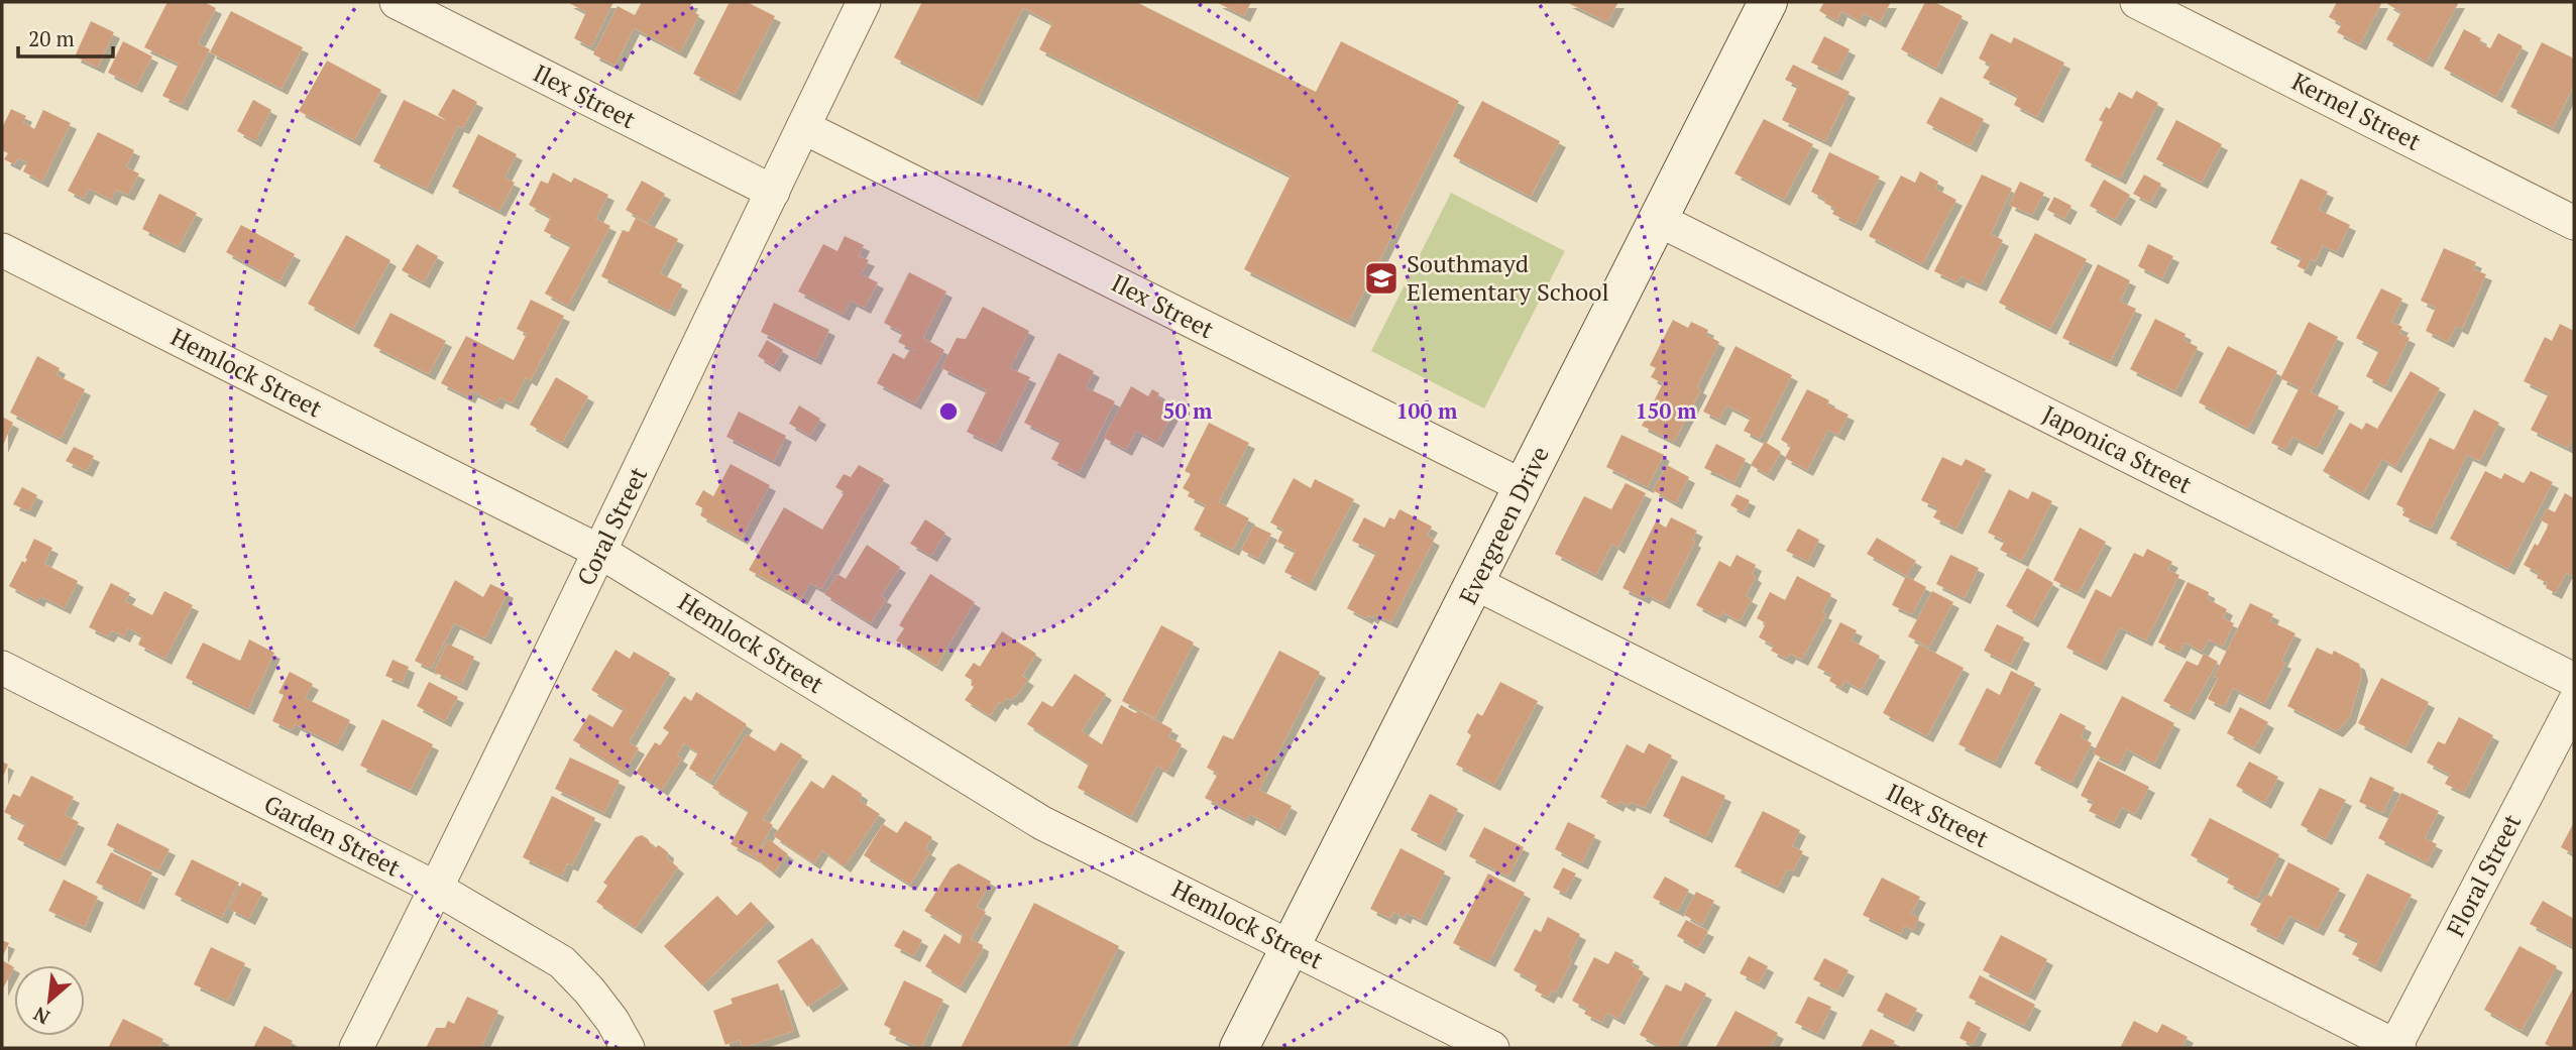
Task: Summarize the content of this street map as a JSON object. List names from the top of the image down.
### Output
{
  "streets": {
    "street": [
      "Ilex Street",
      "Kernel Street",
      "Hemlock Street",
      "Japonica Street",
      "Evergreen Drive",
      "Coral Street",
      "Garden Street",
      "Floral Street"
    ]
  },
  "crossings": [
    ["Ilex Street", "Evergreen Drive"],
    ["Ilex Street", "Coral Street"],
    ["Ilex Street", "Floral Street"],
    ["Hemlock Street", "Evergreen Drive"],
    ["Hemlock Street", "Coral Street"],
    ["Japonica Street", "Evergreen Drive"],
    ["Coral Street", "Garden Street"]
  ],
  "places": {
    "school or university": ["Southmayd Elementary School"]
  },
  "scale_bar": "20 m",
  "north": "bottom left",
  "rings": ["50 m", "100 m", "150 m"]
}
